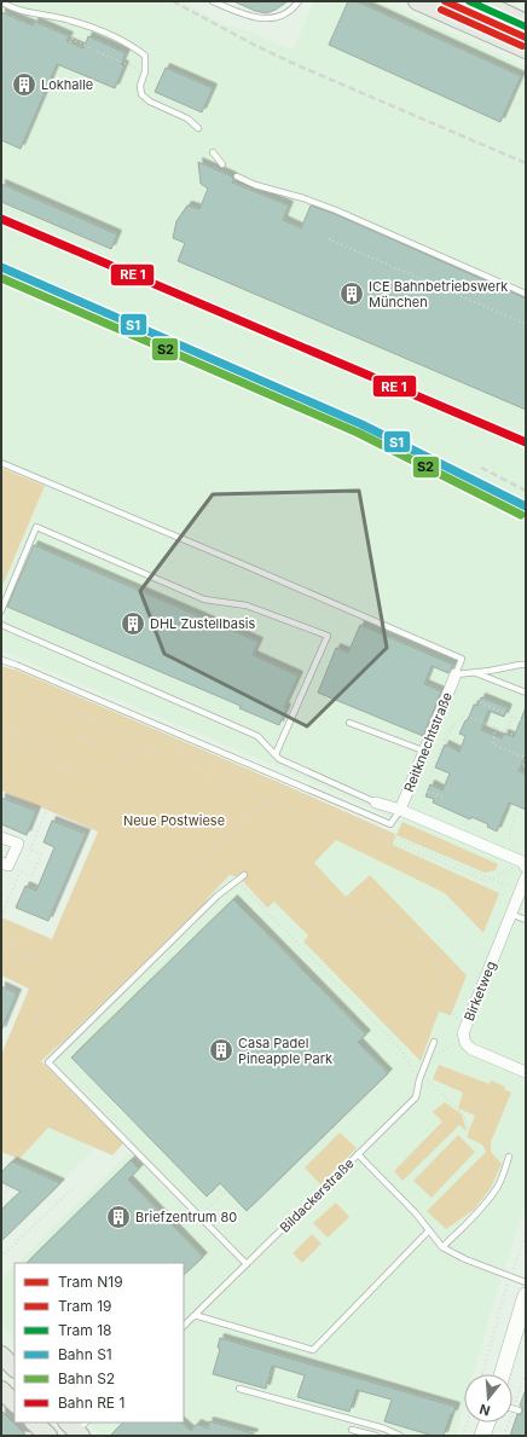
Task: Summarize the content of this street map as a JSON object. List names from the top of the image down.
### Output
{
  "streets": {
    "street": ["Reitknechtstraße", "Birketweg"],
    "lane": ["Bildackerstraße"]
  },
  "parks": ["Neue Postwiese"],
  "places": {
    "building": [
      "Lokhalle",
      "ICE Bahnbetriebswerk München",
      "DHL Zustellbasis",
      "Casa Padel Pineapple Park",
      "Briefzentrum 80"
    ]
  },
  "lines": [
    "tram line N19",
    "tram line 18",
    "tram line 19",
    "rail line S1",
    "rail line S2"
  ],
  "legend": [
    "Tram N19",
    "Tram 19",
    "Tram 18",
    "Bahn S1",
    "Bahn S2",
    "Bahn RE 1"
  ],
  "north": "bottom"
}
